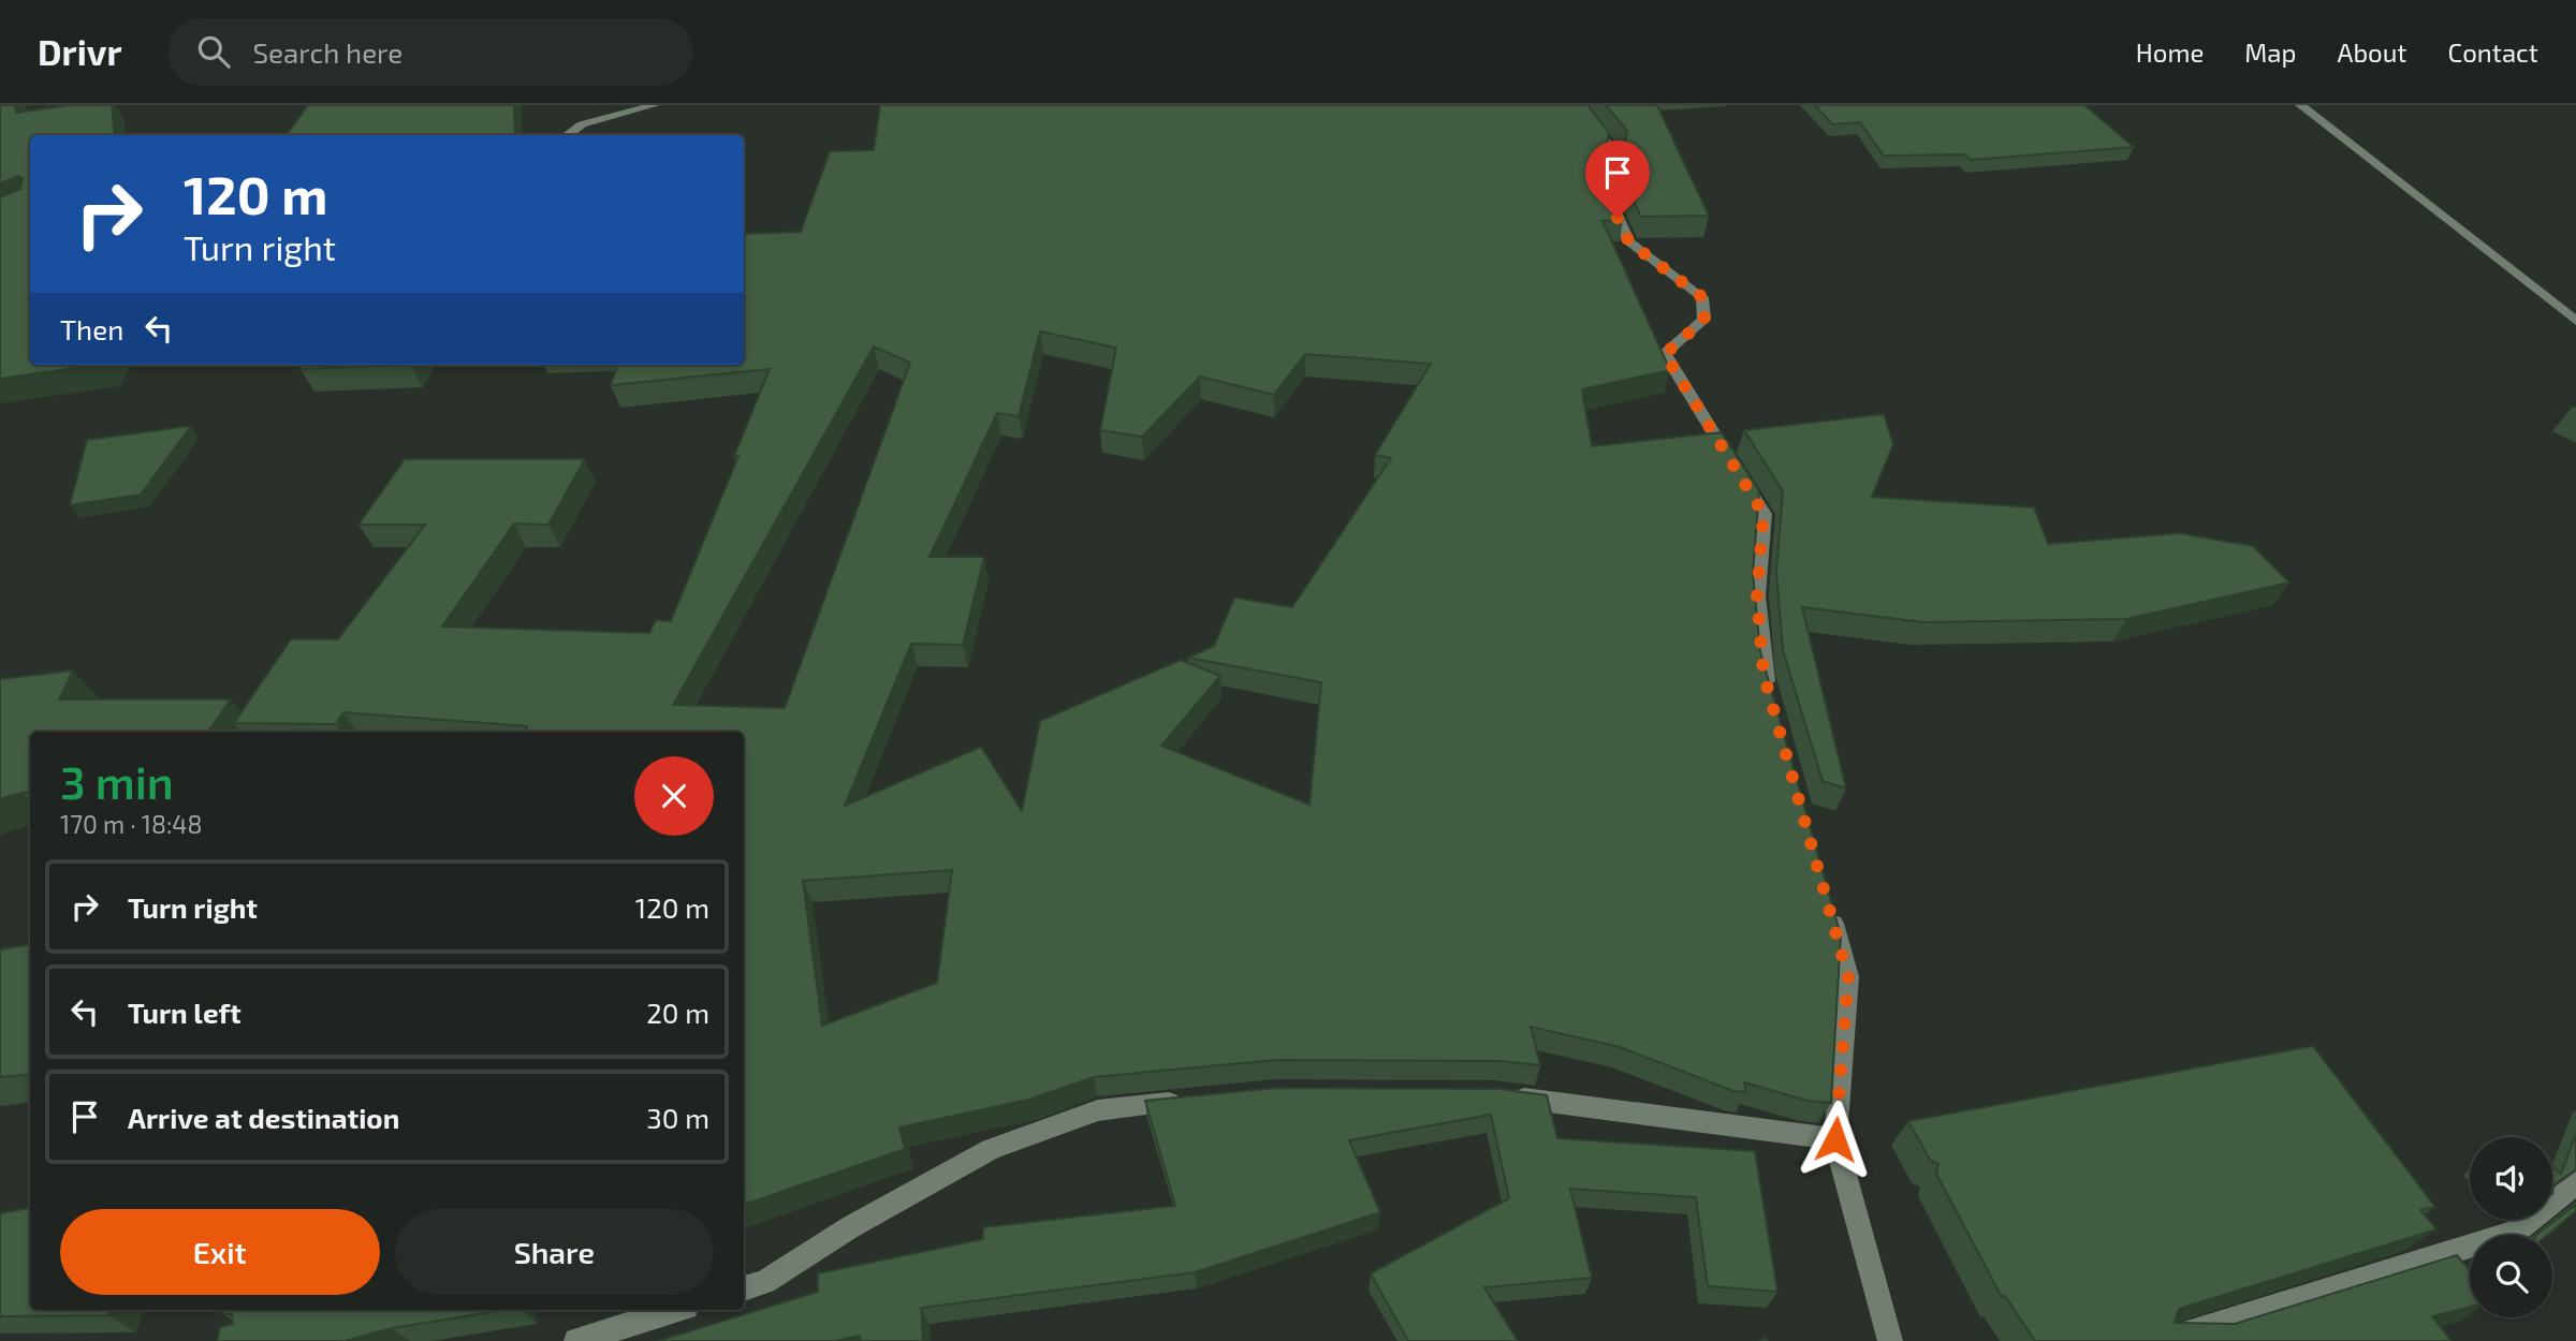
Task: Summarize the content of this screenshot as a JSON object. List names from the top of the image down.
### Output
{
  "page": {
    "header": "Drivr",
    "search": "Search here",
    "nav": [
      "Home",
      "Map",
      "About",
      "Contact"
    ],
    "turn": ["120 m", "Turn right"],
    "then": "Then",
    "heading": ["3 min", "170 m · 18:48"],
    "list": [
      {
        "name": "Turn right",
        "value": "120 m"
      },
      {
        "name": "Turn left",
        "value": "20 m"
      },
      {
        "name": "Arrive at destination",
        "value": "30 m"
      }
    ],
    "buttons": ["Exit", "Share"]
  }
}
